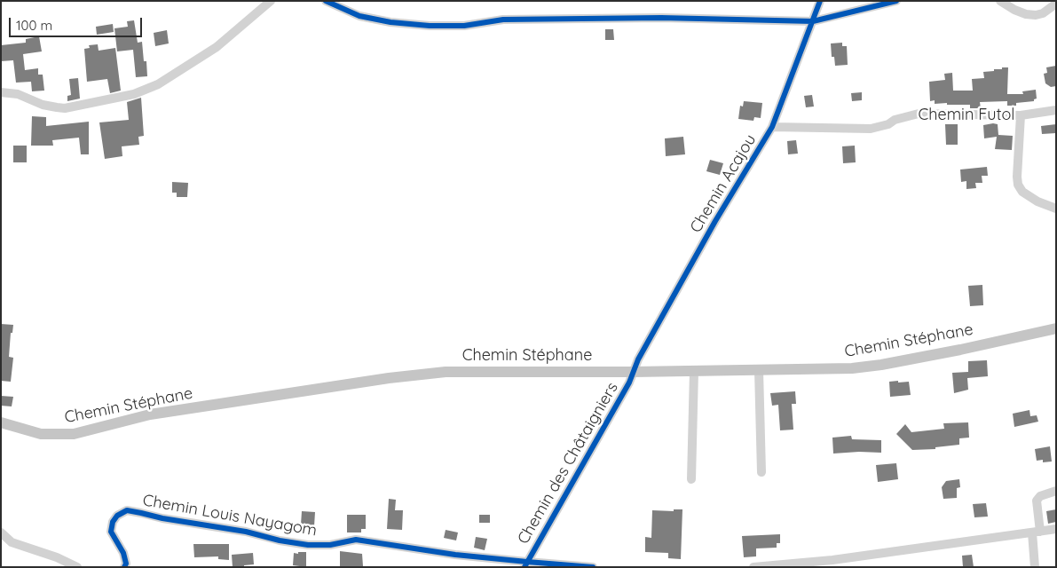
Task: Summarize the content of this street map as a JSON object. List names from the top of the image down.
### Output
{
  "streets": {
    "main road": ["Chemin Stéphane"],
    "street": [
      "Chemin Futol",
      "Chemin Acajou",
      "Chemin des Châtaigniers",
      "Chemin Louis Nayagom"
    ]
  },
  "crossings": [
    ["Chemin Futol", "Chemin Acajou"],
    ["Chemin Acajou", "Chemin Stéphane"],
    ["Chemin Acajou", "Chemin des Châtaigniers"],
    ["Chemin Stéphane", "Chemin des Châtaigniers"],
    ["Chemin des Châtaigniers", "Chemin Louis Nayagom"]
  ],
  "scale_bar": "100 m"
}
